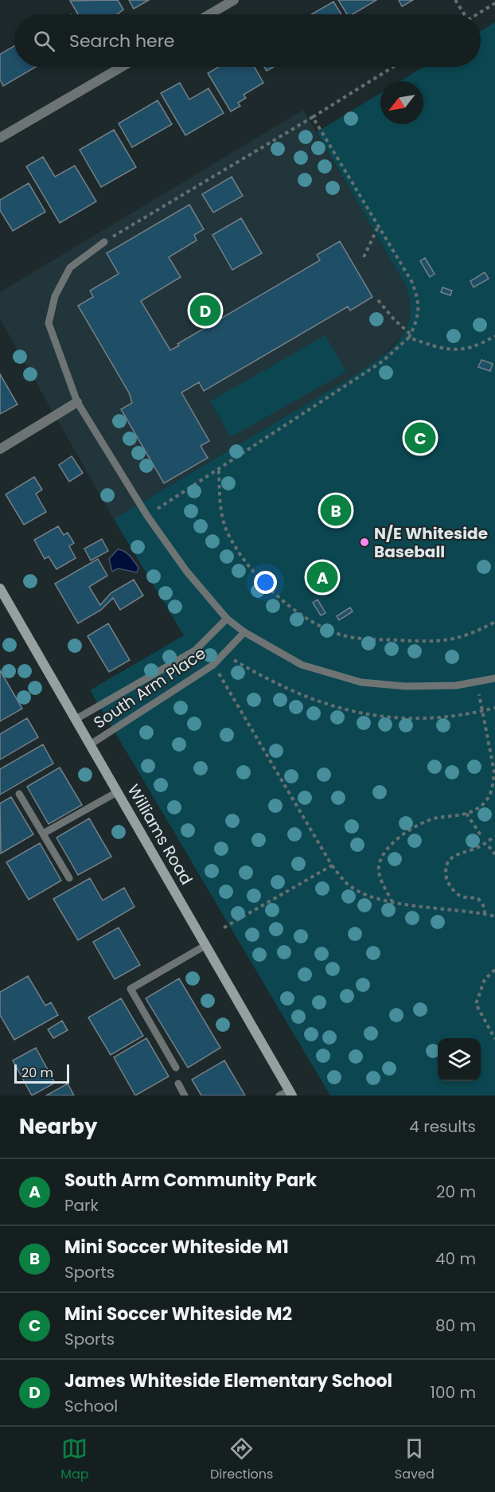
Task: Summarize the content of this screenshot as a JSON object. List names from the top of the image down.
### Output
{
  "streets": {
    "street": ["Williams Road"],
    "lane": ["South Arm Place"]
  },
  "crossings": [
    ["South Arm Place", "Williams Road"]
  ],
  "places": ["N/E Whiteside Baseball"],
  "scale_bar": "20 m",
  "north": "bottom left",
  "page": {
    "search": "Search here",
    "pins": [
      "D",
      "C",
      "B",
      "A"
    ],
    "scale": "20 m",
    "heading": ["Nearby", "4 results"],
    "list": [
      {
        "mark": "A",
        "name": "South Arm Community Park",
        "note": "Park",
        "value": "20 m"
      },
      {
        "mark": "B",
        "name": "Mini Soccer Whiteside M1",
        "note": "Sports",
        "value": "40 m"
      },
      {
        "mark": "C",
        "name": "Mini Soccer Whiteside M2",
        "note": "Sports",
        "value": "80 m"
      },
      {
        "mark": "D",
        "name": "James Whiteside Elementary School",
        "note": "School",
        "value": "100 m"
      }
    ],
    "nav": ["Map", "Directions", "Saved"]
  }
}
